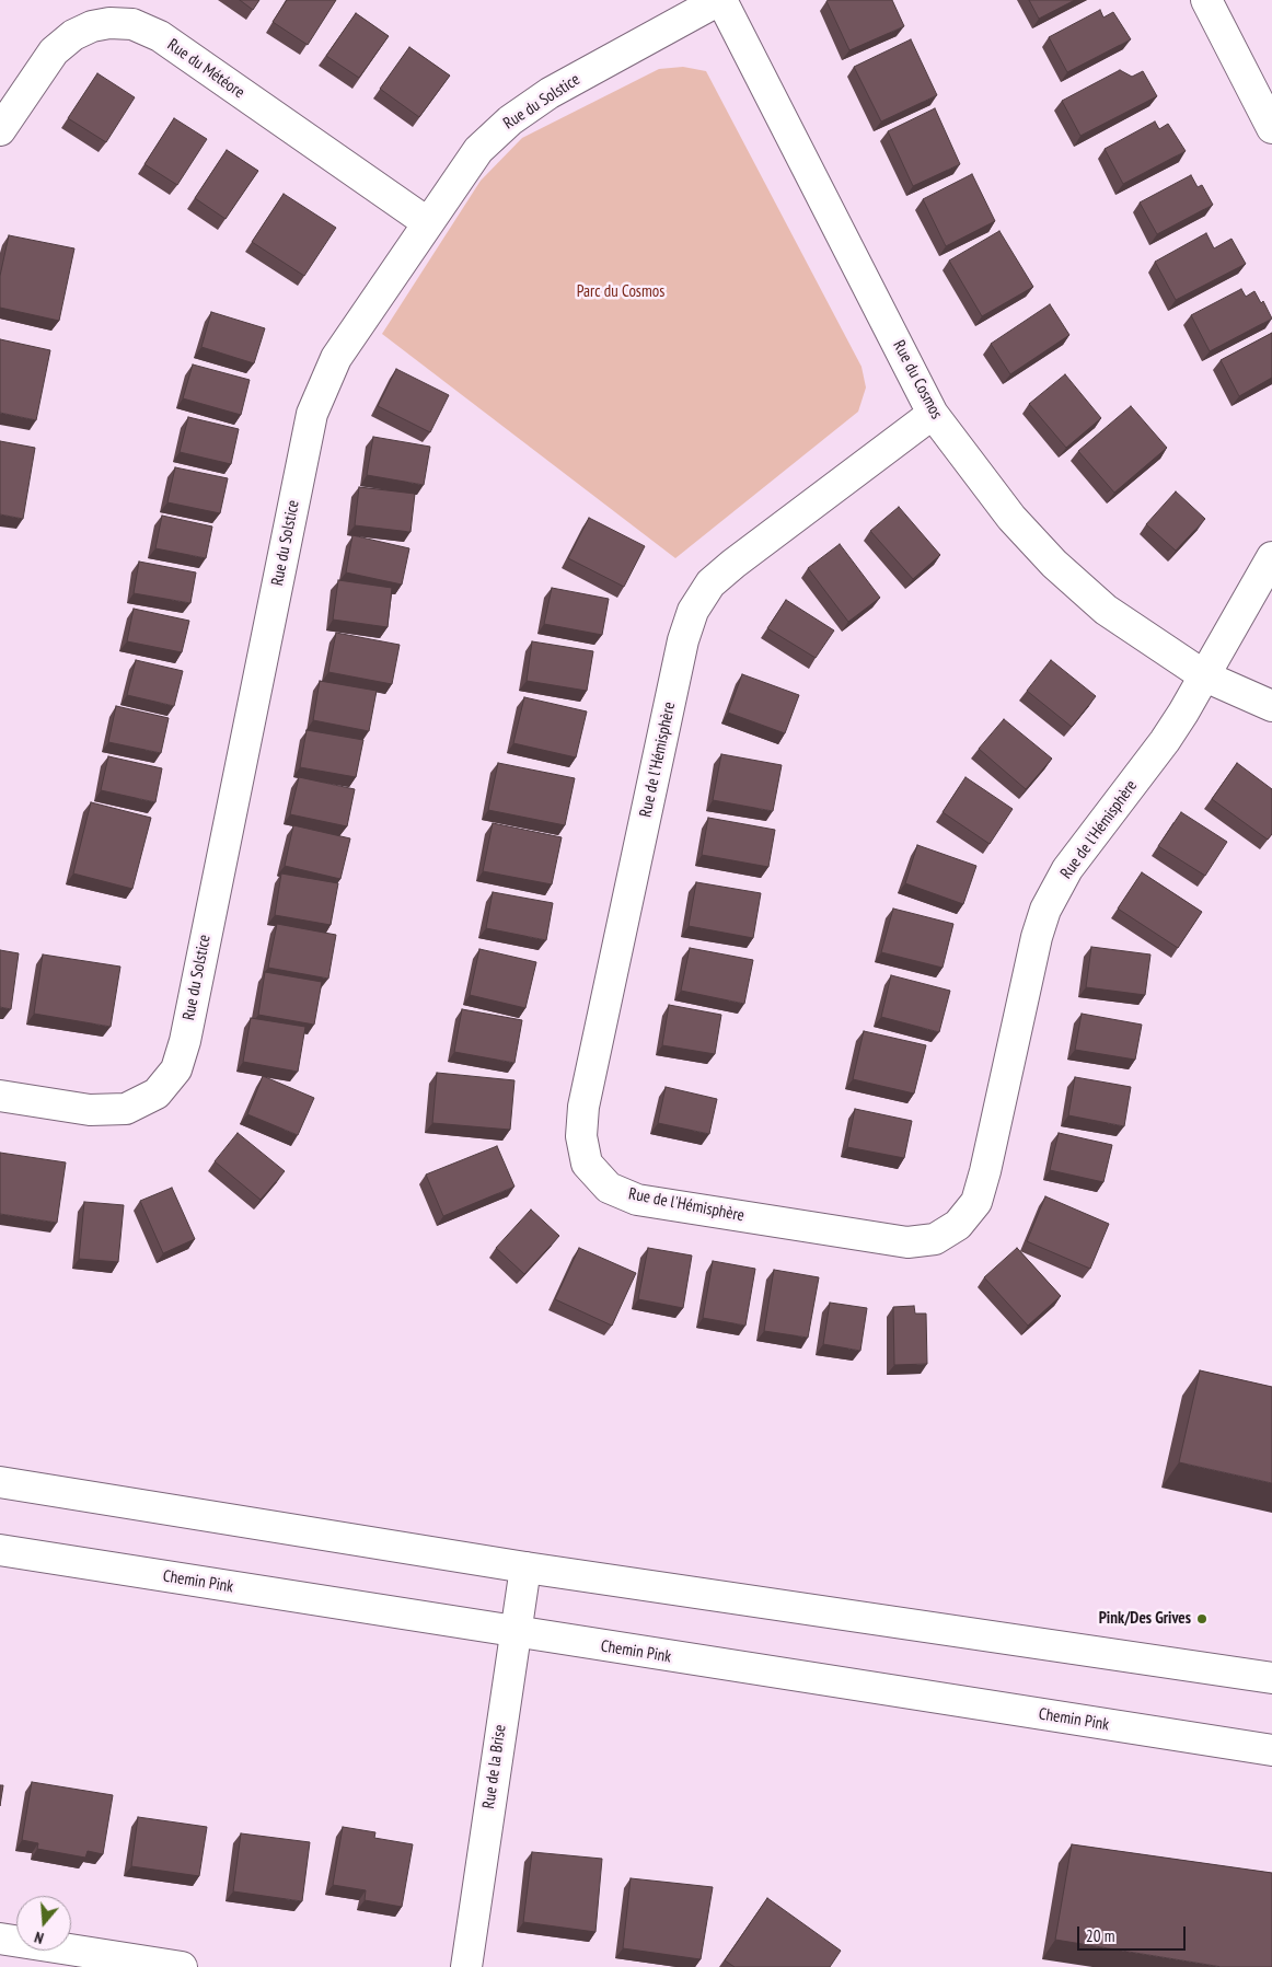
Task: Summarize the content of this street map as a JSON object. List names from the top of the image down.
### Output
{
  "streets": {
    "street": [
      "Rue du Météore",
      "Rue du Solstice",
      "Rue du Cosmos",
      "Rue de l'Hémisphère",
      "Chemin Pink",
      "Rue de la Brise"
    ]
  },
  "crossings": [
    ["Rue du Météore", "Rue du Solstice"],
    ["Rue du Solstice", "Rue du Cosmos"],
    ["Rue du Cosmos", "Rue de l'Hémisphère"],
    ["Chemin Pink", "Rue de la Brise"]
  ],
  "parks": ["Parc du Cosmos"],
  "places": ["Pink/Des Grives"],
  "scale_bar": "20 m",
  "north": "bottom"
}
